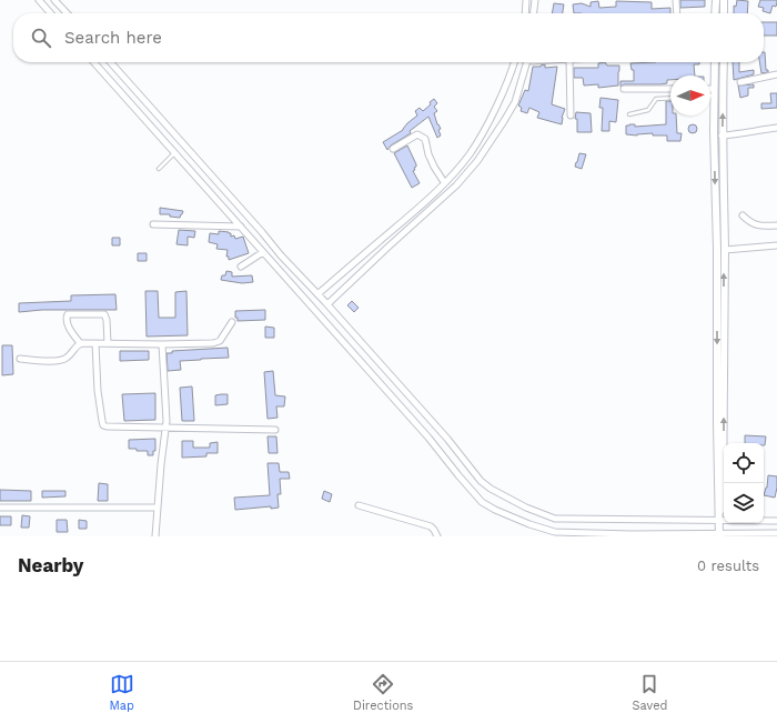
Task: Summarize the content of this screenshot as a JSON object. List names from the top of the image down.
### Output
{
  "north": "right",
  "page": {
    "search": "Search here",
    "heading": ["Nearby", "0 results"],
    "nav": ["Map", "Directions", "Saved"]
  }
}
